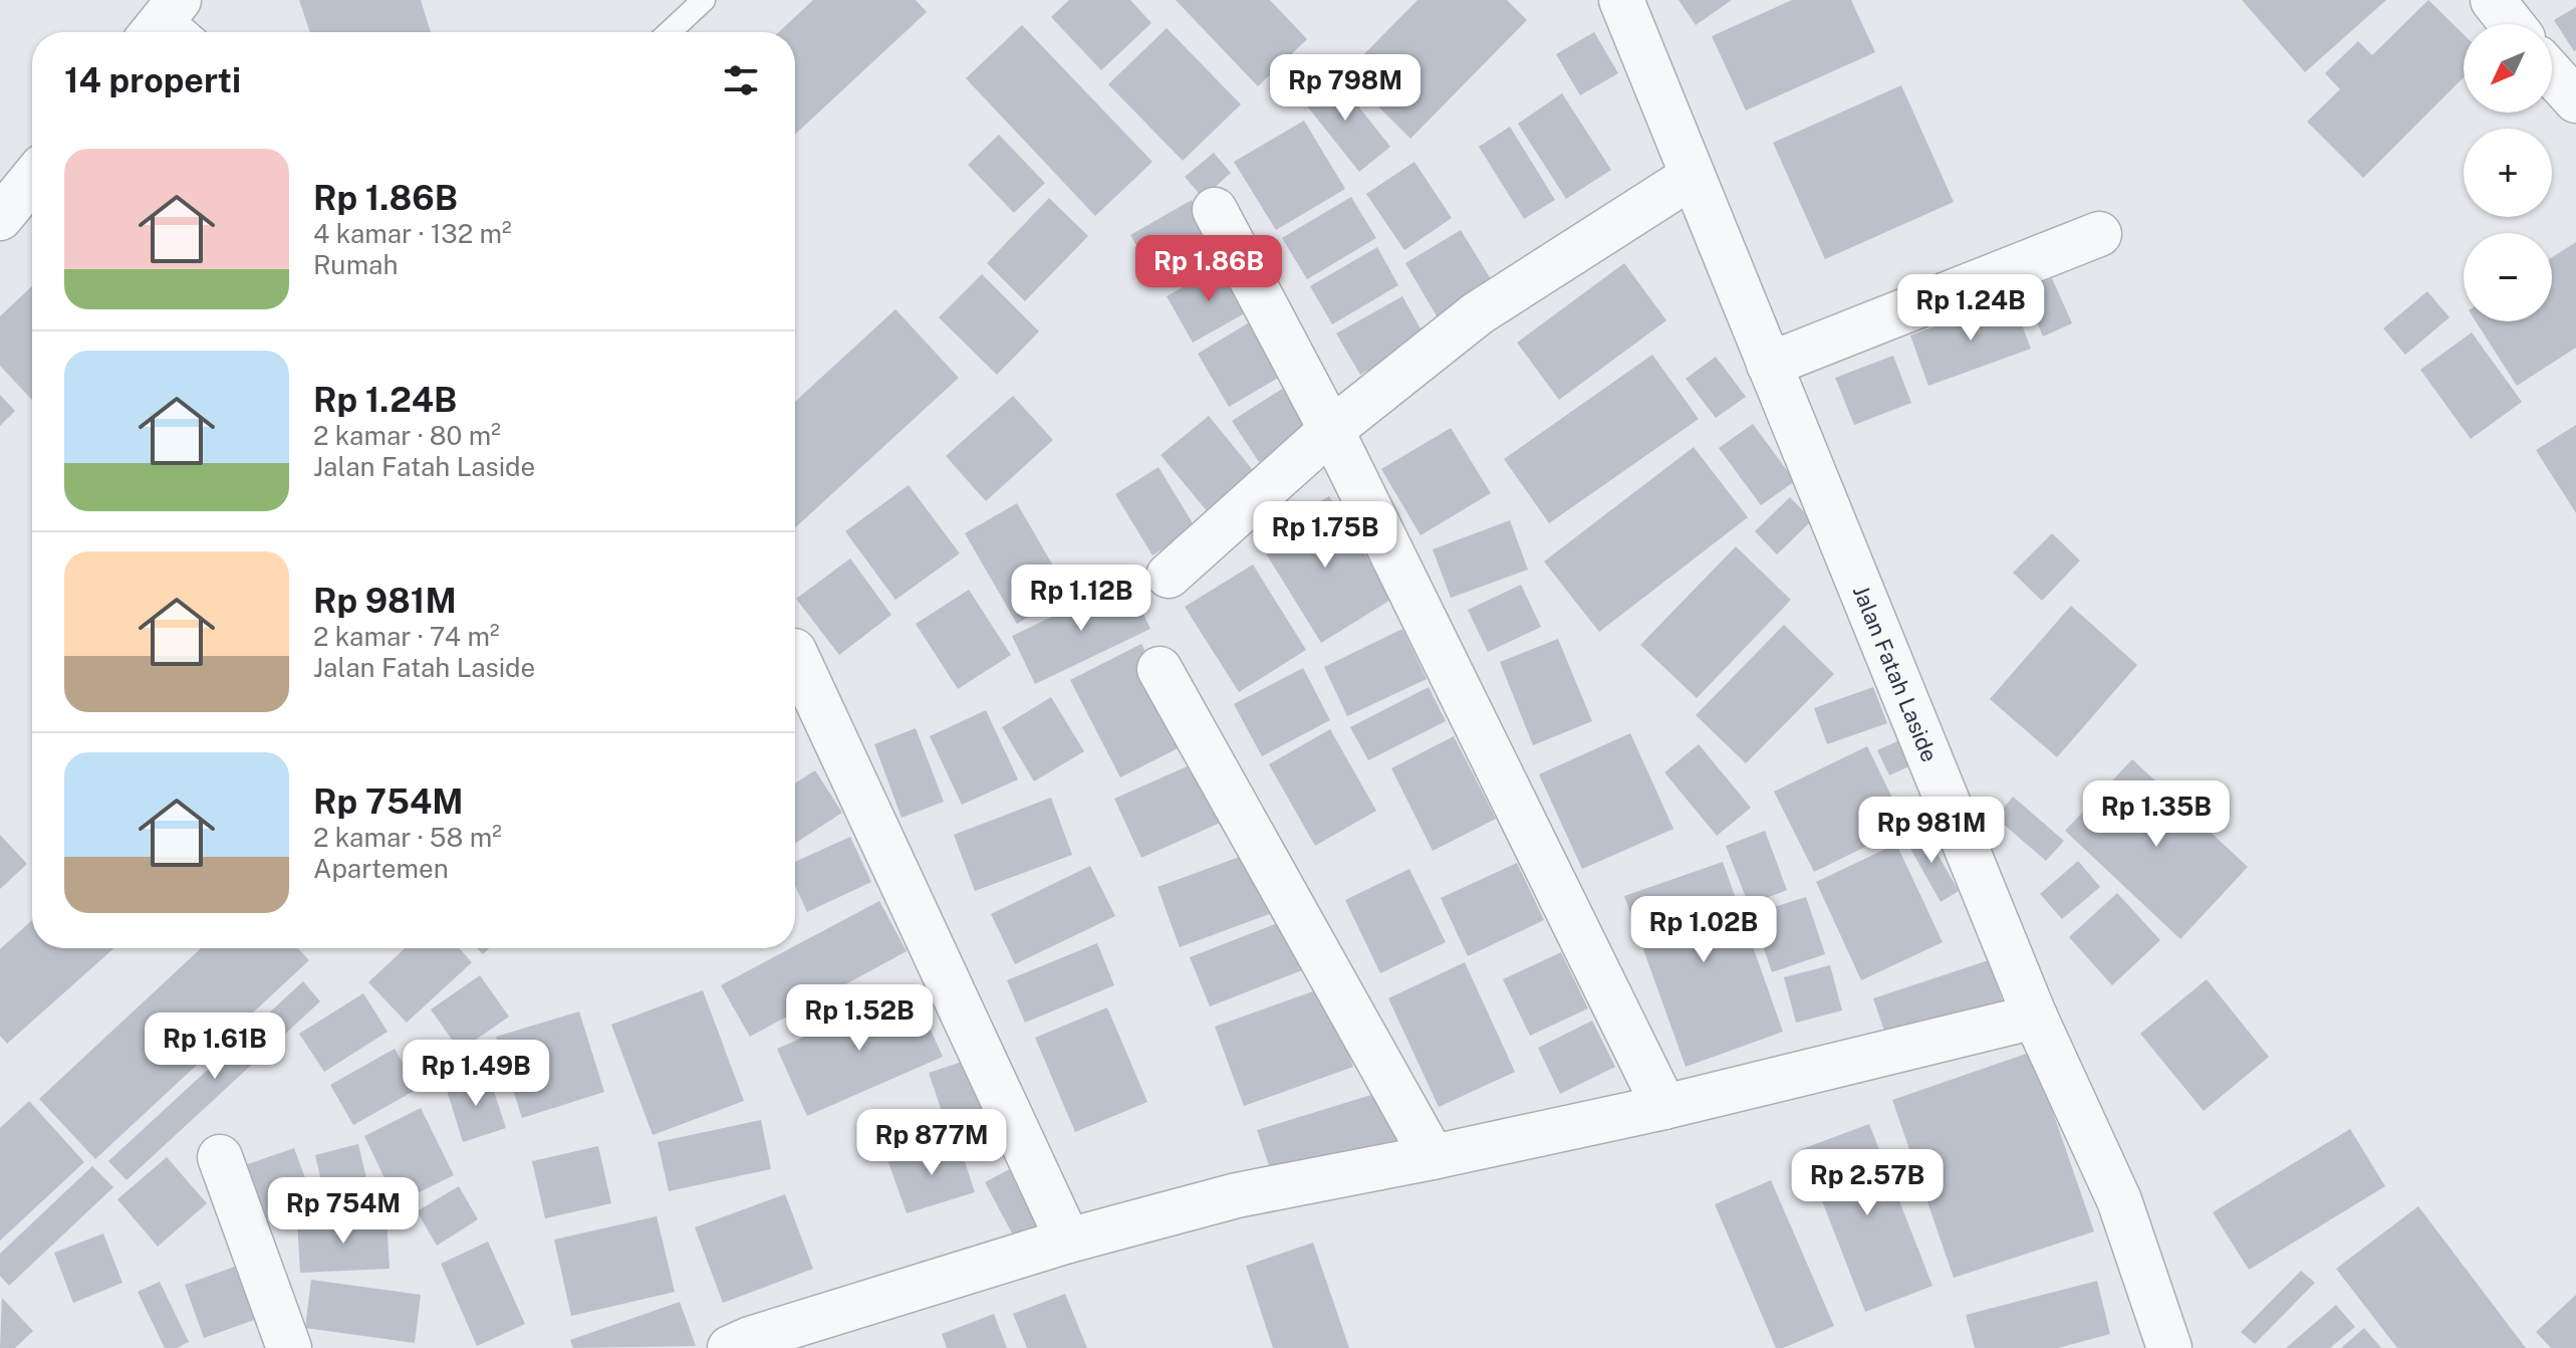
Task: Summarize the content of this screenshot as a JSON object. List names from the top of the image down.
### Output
{
  "streets": {
    "street": ["Jalan Fatah Laside"]
  },
  "north": "bottom left",
  "page": {
    "map_buttons": ["+", "−"],
    "heading": "14 properti",
    "price": [
      "Rp 798M",
      "Rp 1.86B",
      "Rp 1.24B",
      "Rp 1.75B",
      "Rp 1.12B",
      "Rp 1.35B",
      "Rp 981M",
      "Rp 1.02B",
      "Rp 1.52B",
      "Rp 1.61B",
      "Rp 1.49B",
      "Rp 877M",
      "Rp 2.57B",
      "Rp 754M"
    ],
    "list": [
      {
        "name": "Rp 1.86B",
        "note": "4 kamar · 132 m² · Rumah"
      },
      {
        "name": "Rp 1.24B",
        "note": "2 kamar · 80 m² · Jalan Fatah Laside"
      },
      {
        "name": "Rp 981M",
        "note": "2 kamar · 74 m² · Jalan Fatah Laside"
      },
      {
        "name": "Rp 754M",
        "note": "2 kamar · 58 m² · Apartemen"
      }
    ]
  }
}
